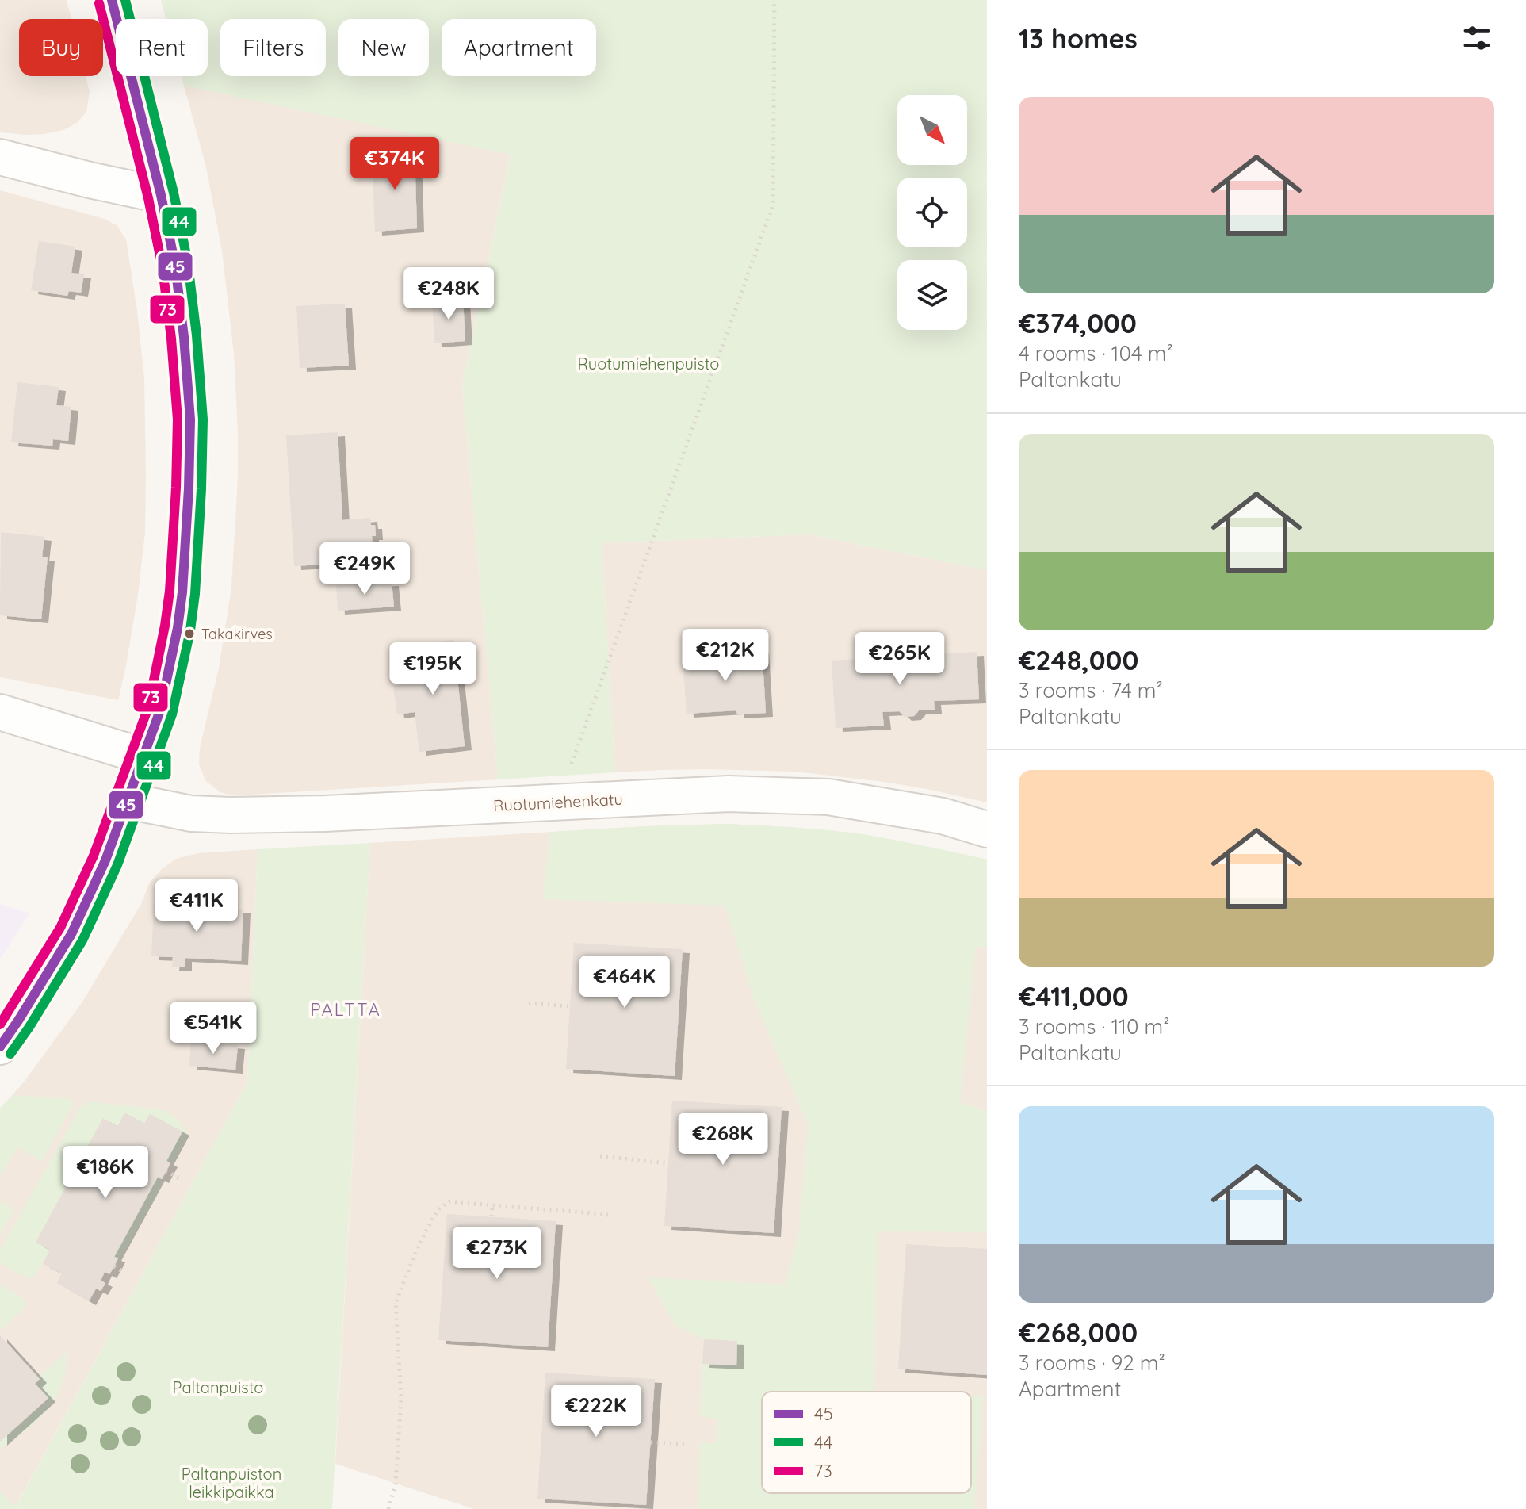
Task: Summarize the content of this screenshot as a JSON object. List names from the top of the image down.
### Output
{
  "streets": {
    "street": ["Ruotumiehenkatu"]
  },
  "districts": ["PALTTA"],
  "parks": ["Ruotumiehenpuisto", "Paltanpuisto", "Paltanpuiston leikkipaikka"],
  "places": ["Takakirves"],
  "lines": ["transit line 45", "transit line 44", "transit line 73"],
  "legend": ["45", "44", "73"],
  "north": "bottom right",
  "page": {
    "heading": "13 homes",
    "chip": [
      "Buy",
      "Rent",
      "Filters",
      "New",
      "Apartment"
    ],
    "list": [
      {
        "name": "€374,000",
        "note": "4 rooms · 104 m² · Paltankatu"
      },
      {
        "name": "€248,000",
        "note": "3 rooms · 74 m² · Paltankatu"
      },
      {
        "name": "€411,000",
        "note": "3 rooms · 110 m² · Paltankatu"
      },
      {
        "name": "€268,000",
        "note": "3 rooms · 92 m² · Apartment"
      }
    ],
    "price": [
      "€374K",
      "€248K",
      "€249K",
      "€212K",
      "€265K",
      "€195K",
      "€411K",
      "€464K",
      "€541K",
      "€268K",
      "€186K",
      "€273K",
      "€222K"
    ]
  }
}
